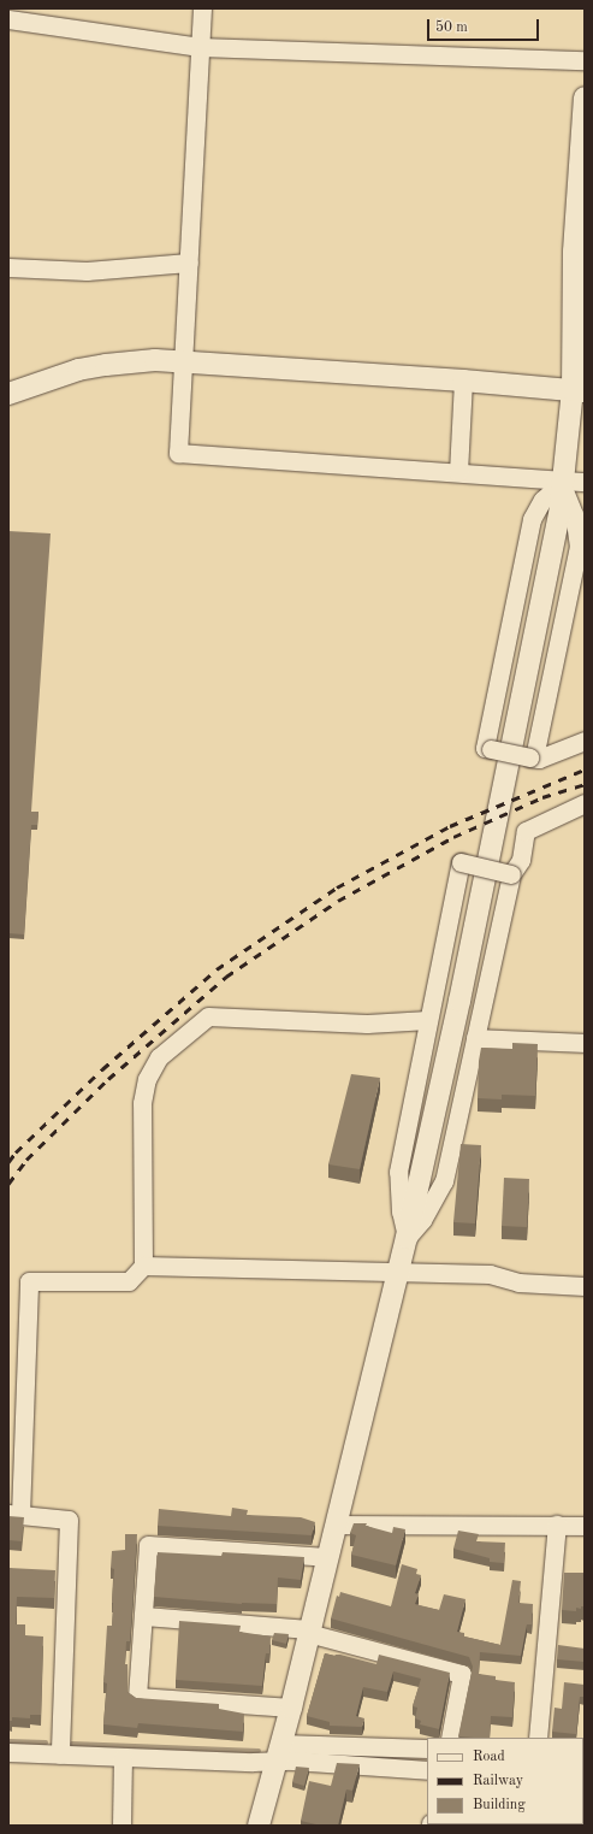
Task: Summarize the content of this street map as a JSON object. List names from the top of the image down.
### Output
{
  "legend": ["Road", "Railway", "Building"],
  "scale_bar": "50 m"
}
